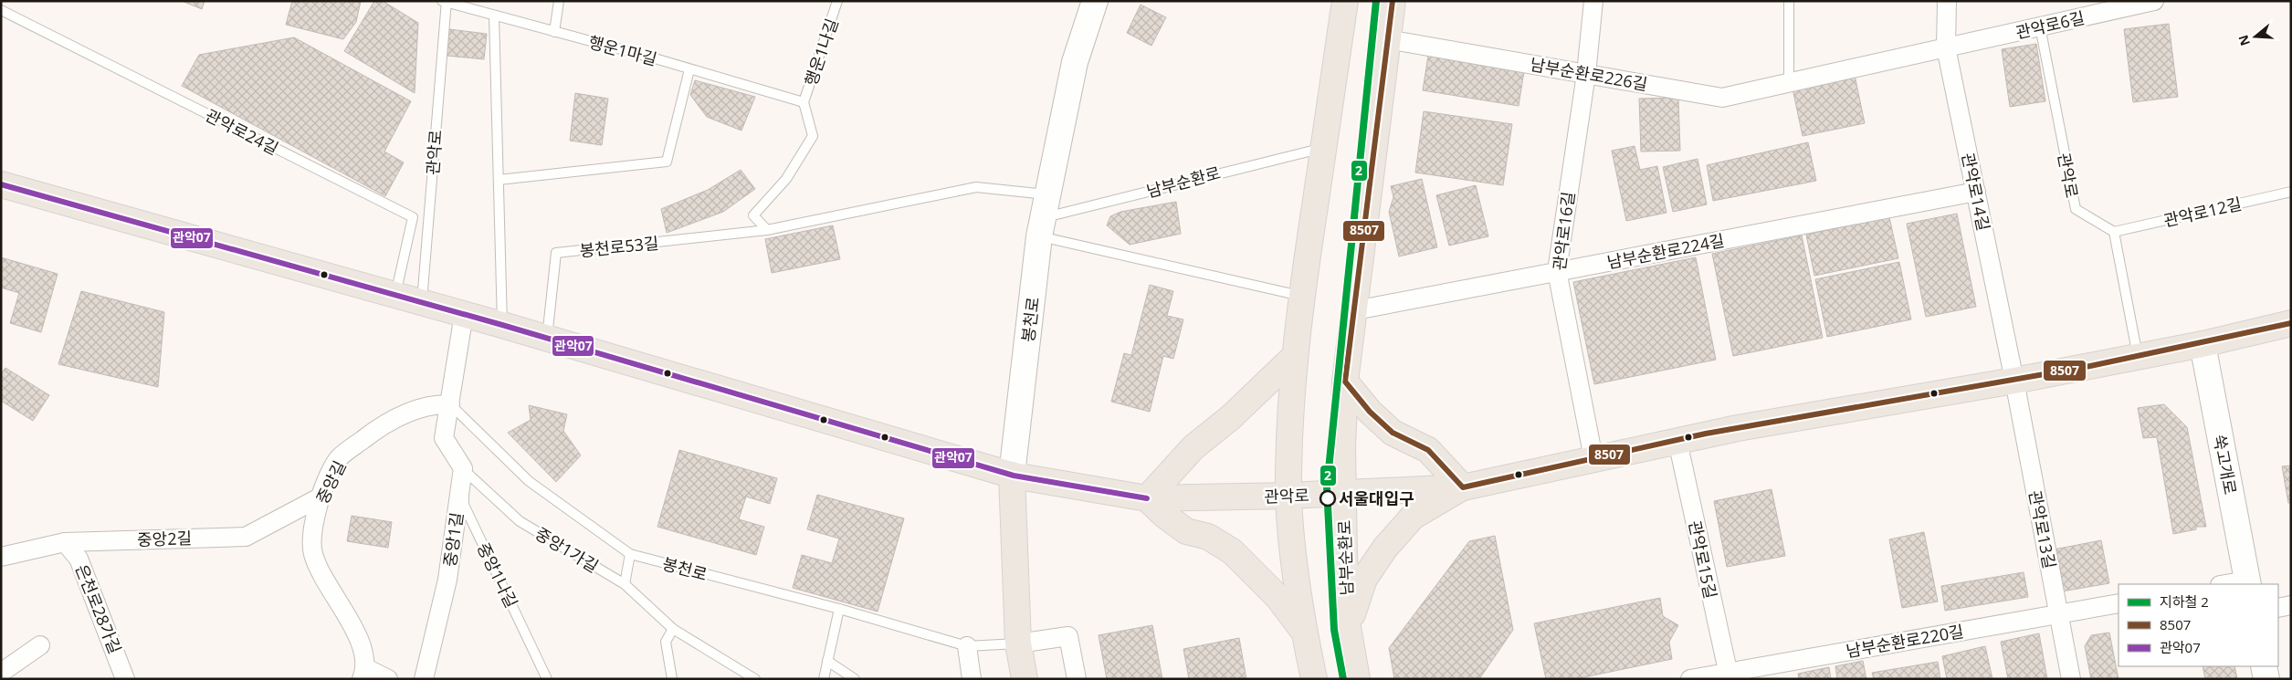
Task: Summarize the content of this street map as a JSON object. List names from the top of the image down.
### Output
{
  "streets": {
    "main road": [
      "관악로",
      "남부순환로",
      "봉천로",
      "쑥고개로"
    ],
    "street": [
      "관악로6길",
      "남부순환로226길",
      "관악로14길",
      "관악로16길",
      "남부순환로224길",
      "중앙길",
      "관악로13길",
      "중앙2길",
      "중앙1길",
      "관악로15길",
      "은천로28가길",
      "남부순환로220길"
    ],
    "lane": [
      "행운1마길",
      "행운1나길",
      "관악로24길",
      "관악로12길",
      "봉천로53길",
      "중앙1가길",
      "중앙1나길"
    ]
  },
  "crossings": [
    ["관악로6길", "남부순환로226길"],
    ["관악로6길", "관악로"],
    ["관악로6길", "관악로14길"],
    ["행운1마길", "행운1나길"],
    ["행운1마길", "관악로"],
    ["남부순환로226길", "남부순환로"],
    ["남부순환로226길", "관악로14길"],
    ["남부순환로226길", "관악로16길"],
    ["관악로24길", "관악로"],
    ["관악로", "남부순환로"],
    ["관악로", "관악로14길"],
    ["관악로", "관악로12길"],
    ["관악로", "관악로16길"],
    ["관악로", "봉천로53길"],
    ["관악로", "봉천로"],
    ["관악로", "쑥고개로"],
    ["관악로", "관악로13길"],
    ["관악로", "관악로15길"],
    ["남부순환로", "봉천로53길"],
    ["남부순환로", "남부순환로224길"],
    ["남부순환로", "봉천로"],
    ["관악로14길", "남부순환로224길"],
    ["관악로14길", "관악로13길"],
    ["관악로16길", "남부순환로224길"],
    ["봉천로53길", "봉천로"],
    ["봉천로", "중앙길"],
    ["중앙길", "중앙2길"],
    ["관악로13길", "남부순환로220길"],
    ["중앙2길", "은천로28가길"],
    ["중앙1길", "중앙1가길"],
    ["중앙1길", "중앙1나길"],
    ["중앙1가길", "중앙1나길"],
    ["관악로15길", "남부순환로220길"]
  ],
  "places": ["서울대입구"],
  "lines": ["metro line 2", "transit line 8507", "transit line 관악07"],
  "legend": ["지하철 2", "8507", "관악07"],
  "north": "left"
}
